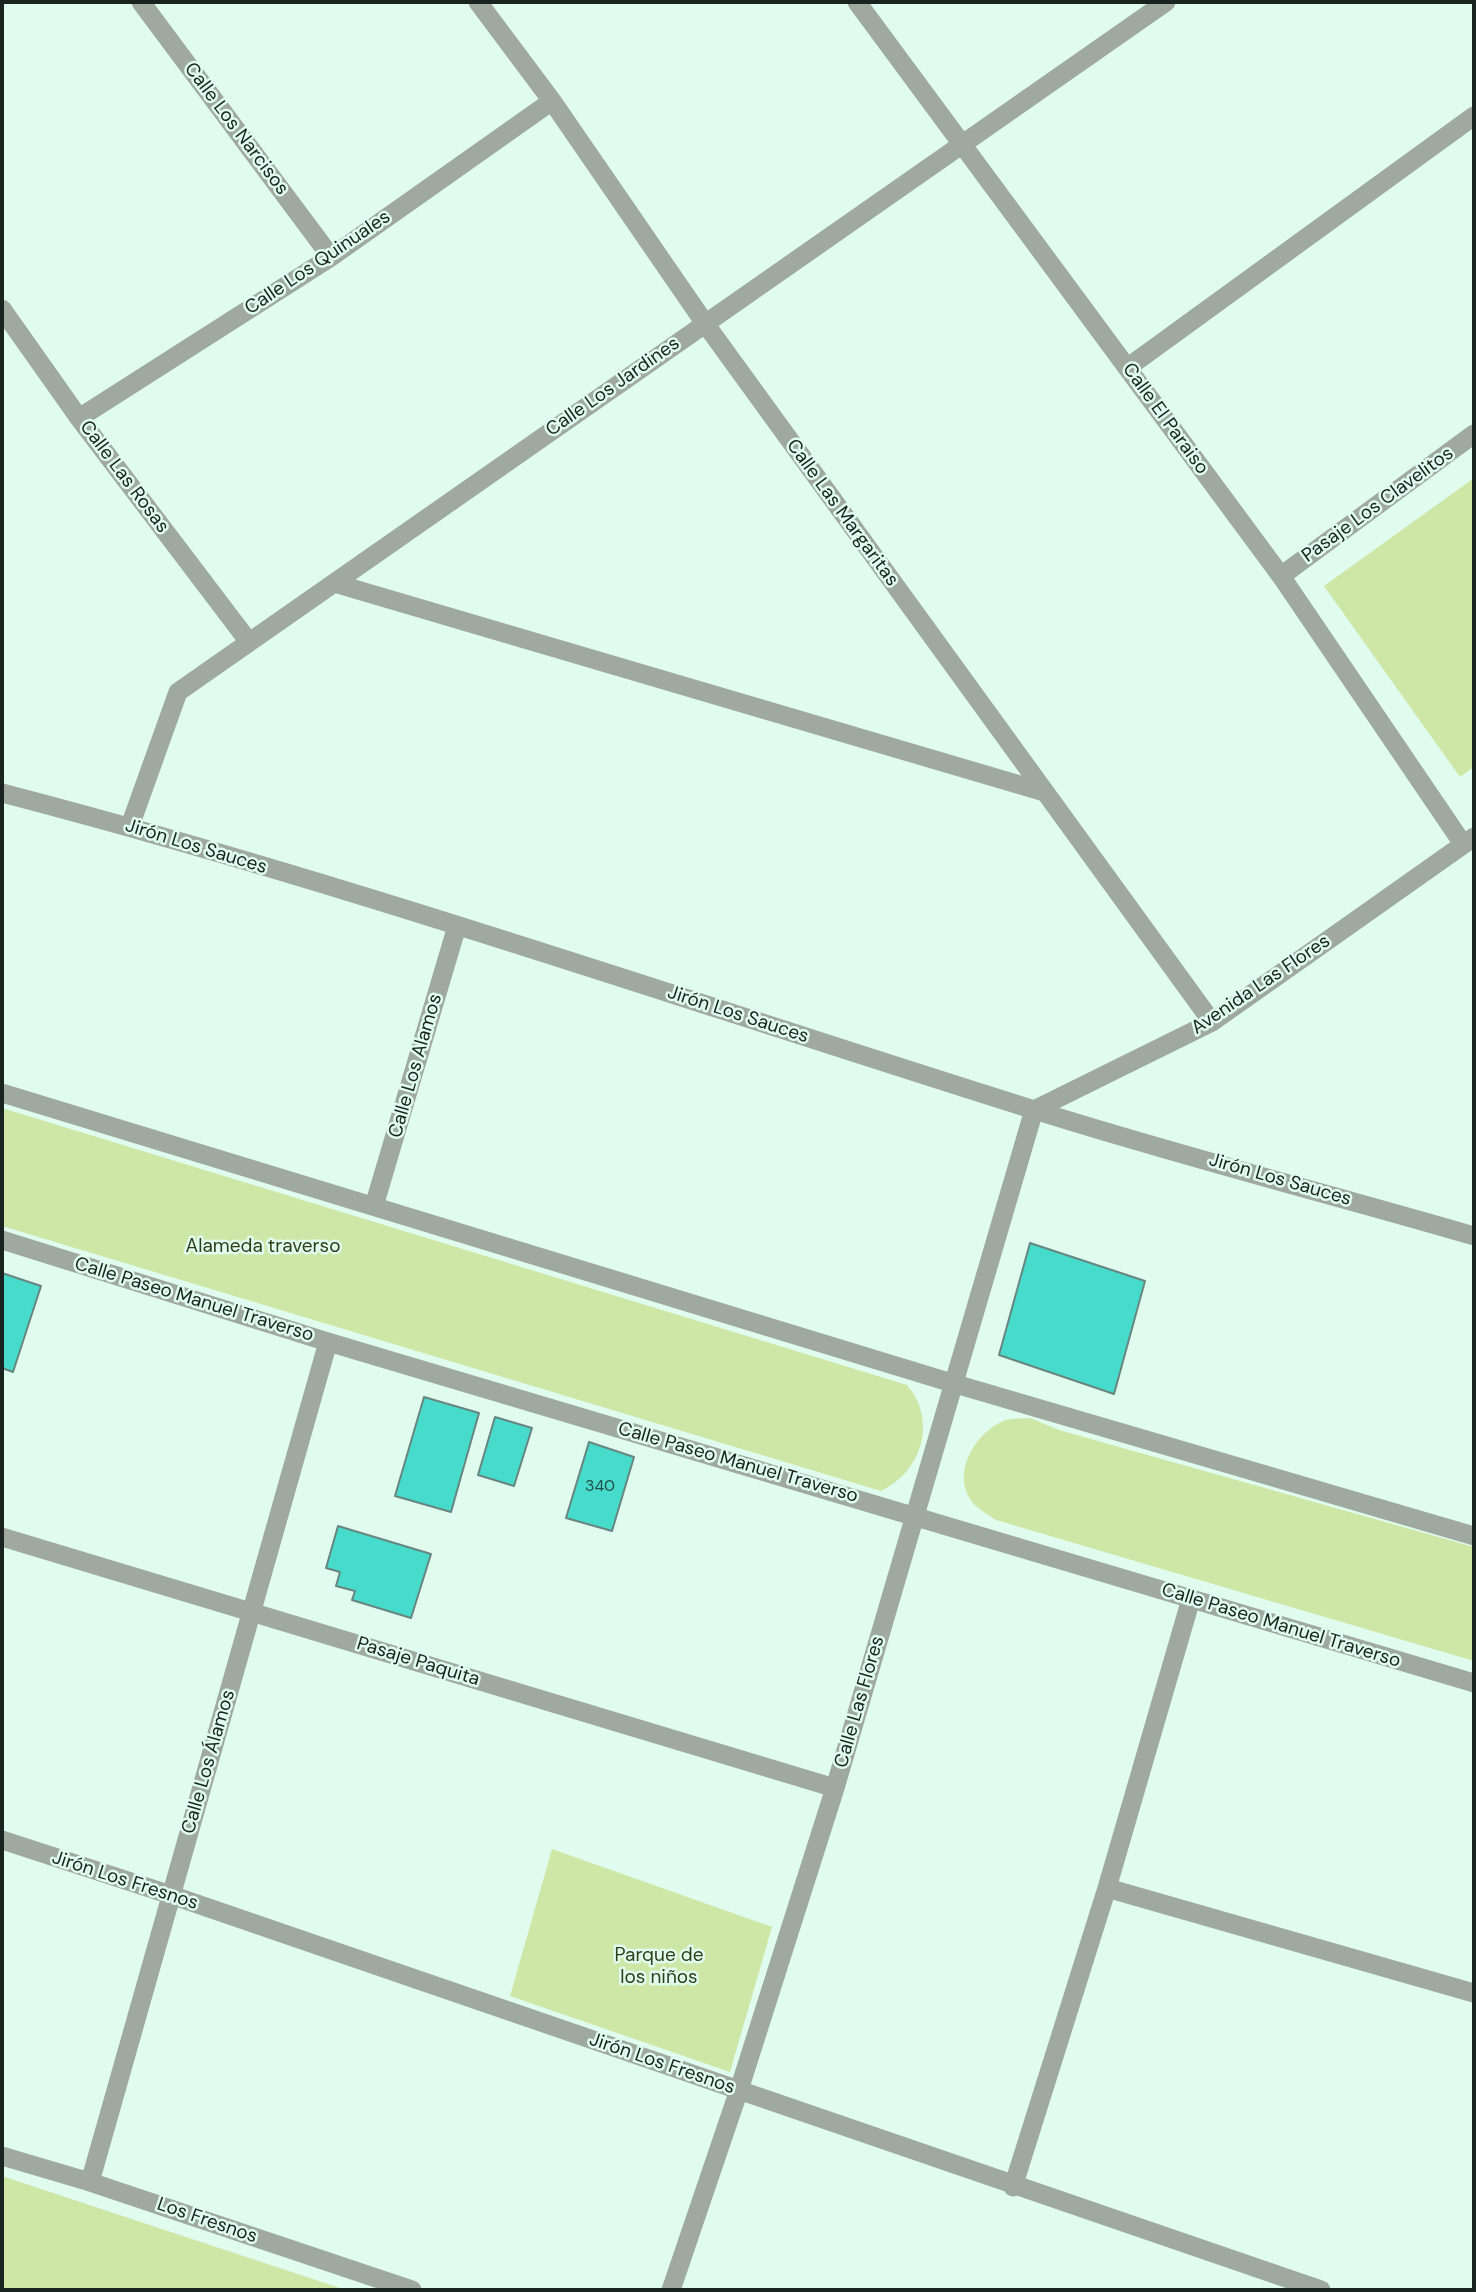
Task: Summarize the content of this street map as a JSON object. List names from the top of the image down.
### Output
{
  "streets": {
    "street": [
      "Calle Los Narcisos",
      "Calle Los Quinuales",
      "Calle Los Jardines",
      "Calle El Paraiso",
      "Calle Las Rosas",
      "Pasaje Los Clavelitos",
      "Calle Las Margaritas",
      "Jirón Los Sauces",
      "Avenida Las Flores",
      "Calle Los Alamos",
      "Calle Paseo Manuel Traverso",
      "Pasaje Paquita",
      "Calle Las Flores",
      "Calle Los Álamos",
      "Jirón Los Fresnos",
      "Los Fresnos"
    ]
  },
  "crossings": [
    ["Calle Los Narcisos", "Calle Los Quinuales"],
    ["Calle Los Quinuales", "Calle Las Rosas"],
    ["Calle Los Quinuales", "Calle Las Margaritas"],
    ["Calle Los Jardines", "Calle El Paraiso"],
    ["Calle Los Jardines", "Calle Las Rosas"],
    ["Calle Los Jardines", "Calle Las Margaritas"],
    ["Calle Los Jardines", "Jirón Los Sauces"],
    ["Calle El Paraiso", "Pasaje Los Clavelitos"],
    ["Calle El Paraiso", "Avenida Las Flores"],
    ["Calle Las Margaritas", "Avenida Las Flores"],
    ["Jirón Los Sauces", "Avenida Las Flores"],
    ["Jirón Los Sauces", "Calle Los Alamos"],
    ["Jirón Los Sauces", "Calle Las Flores"],
    ["Avenida Las Flores", "Calle Las Flores"],
    ["Calle Paseo Manuel Traverso", "Calle Las Flores"],
    ["Calle Paseo Manuel Traverso", "Calle Los Álamos"],
    ["Pasaje Paquita", "Calle Las Flores"],
    ["Pasaje Paquita", "Calle Los Álamos"],
    ["Calle Las Flores", "Jirón Los Fresnos"],
    ["Calle Los Álamos", "Jirón Los Fresnos"],
    ["Calle Los Álamos", "Los Fresnos"]
  ],
  "parks": ["Alameda traverso", "Parque de los niños"],
  "house_numbers": ["340"]
}
